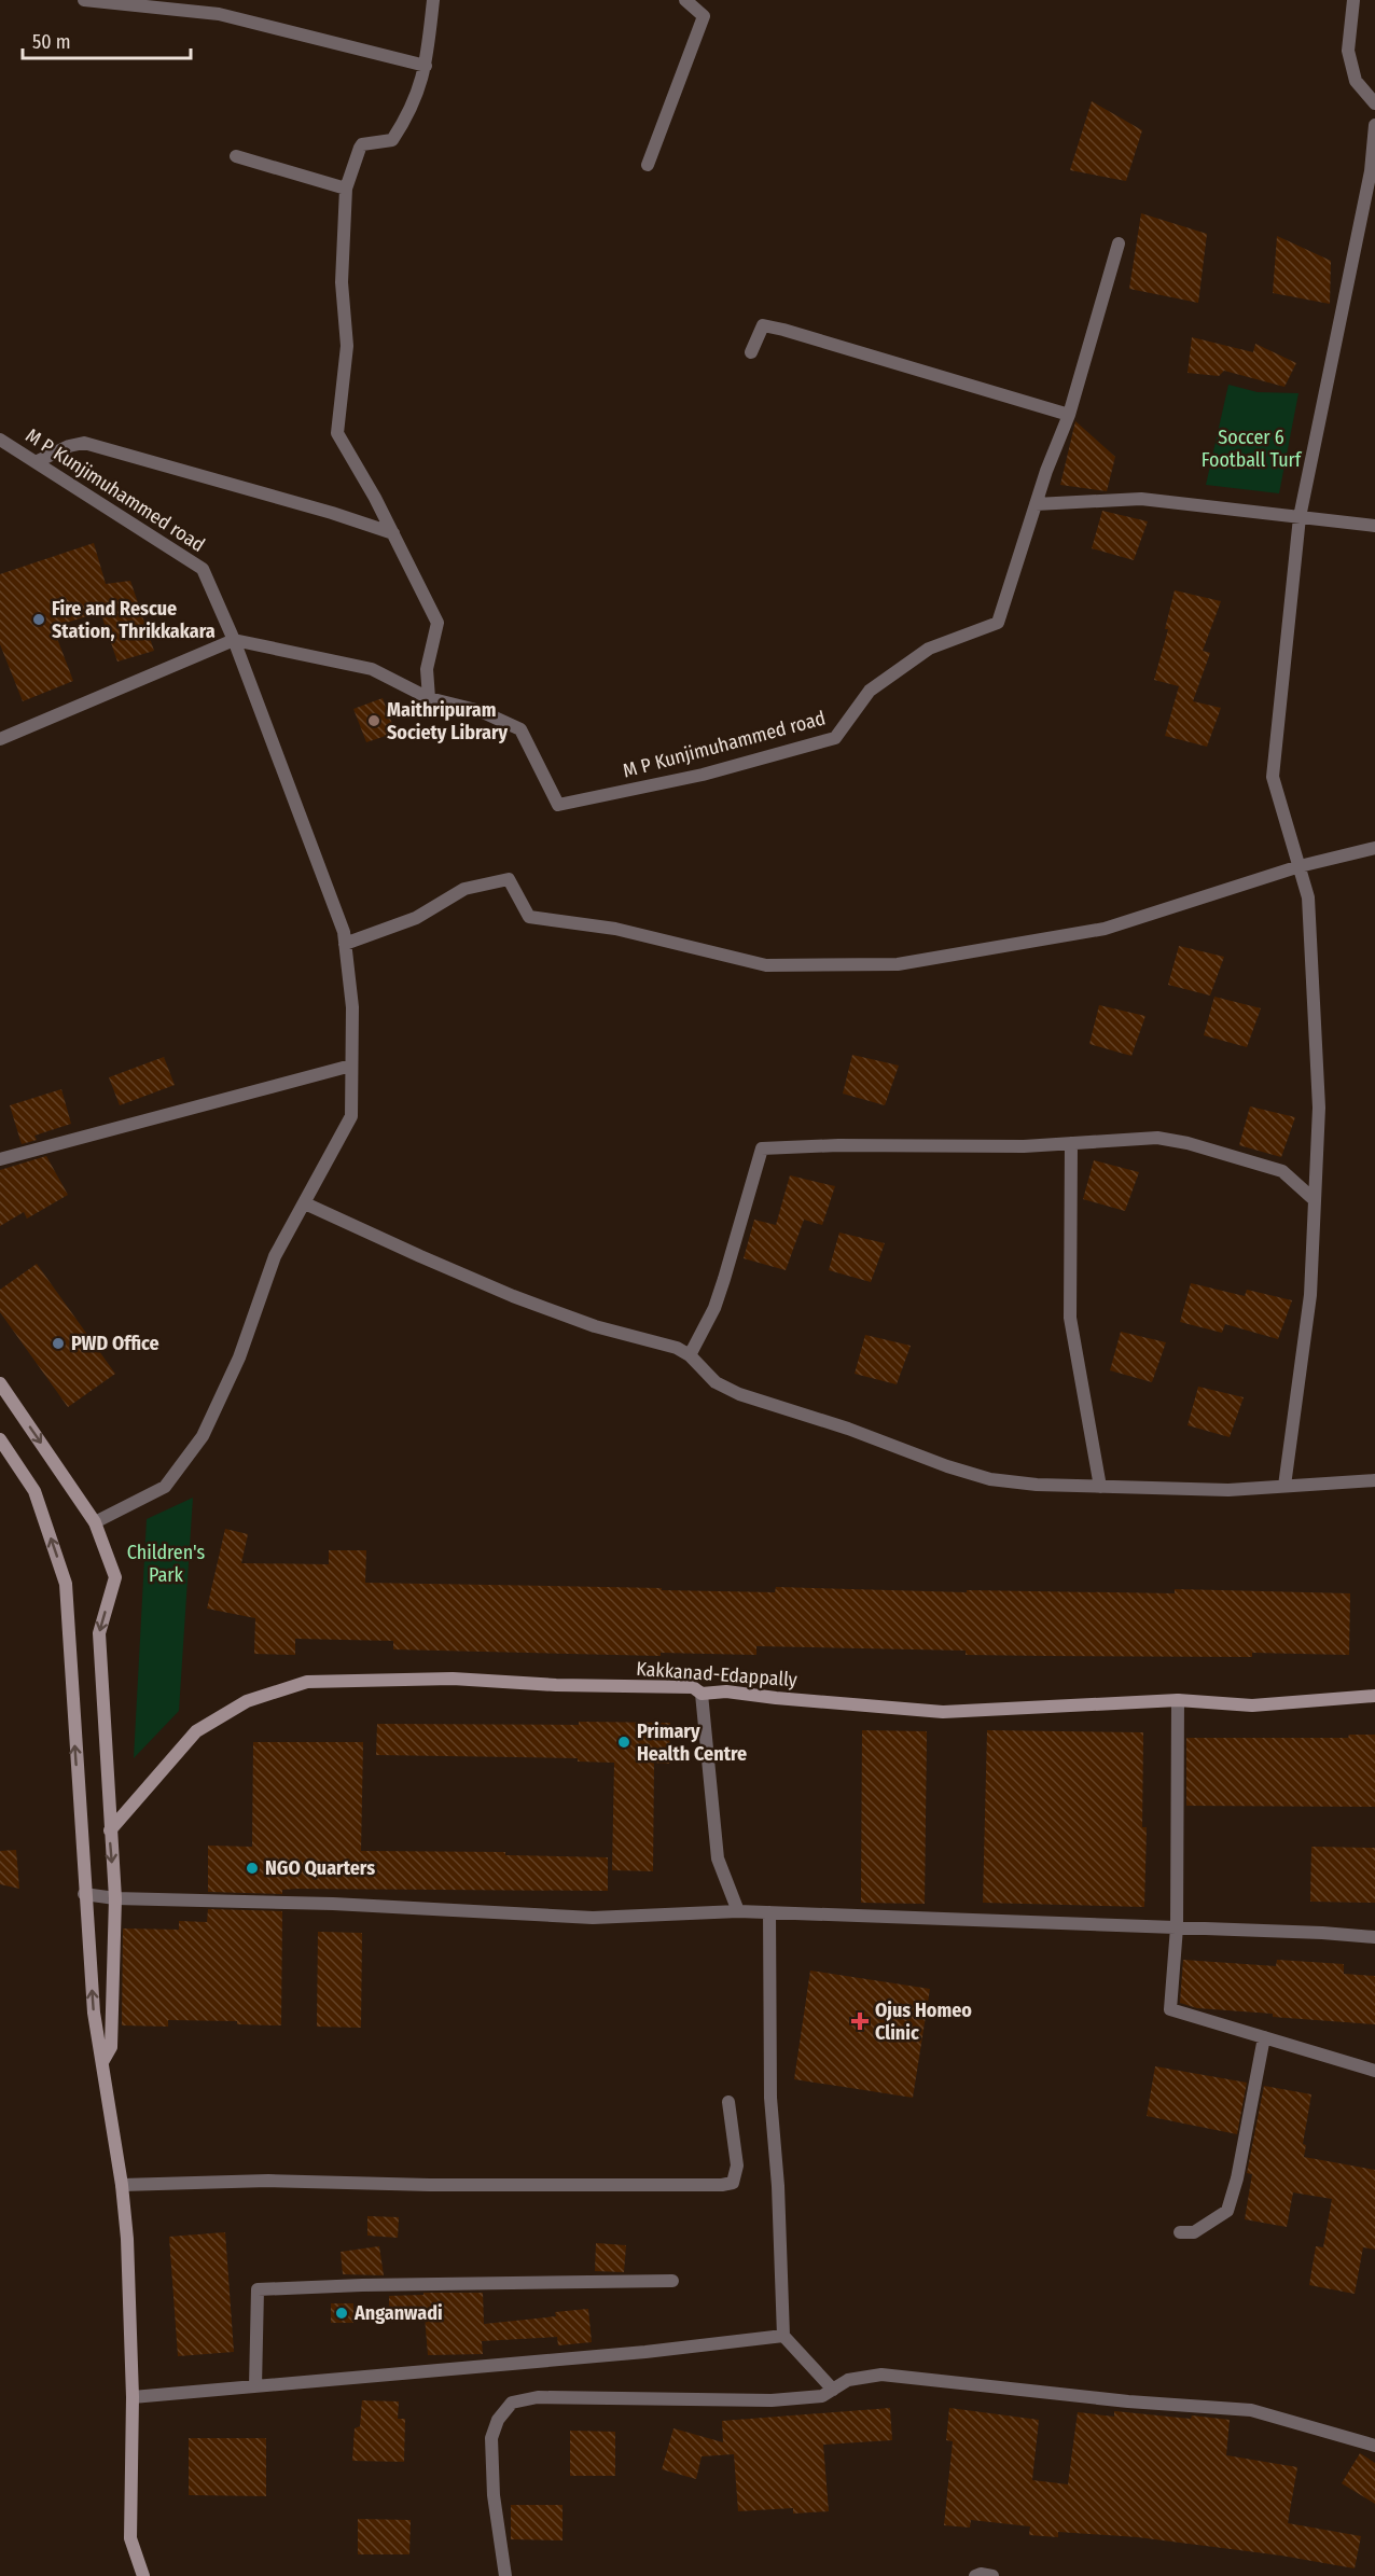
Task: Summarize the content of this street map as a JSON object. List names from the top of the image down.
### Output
{
  "streets": {
    "main road": ["Kakkanad-Edappally"],
    "street": ["M P Kunjimuhammed road"]
  },
  "parks": ["Soccer 6 Football Turf", "Children's Park"],
  "places": {
    "other": [
      "Fire and Rescue Station, Thrikkakara",
      "Maithripuram Society Library",
      "PWD Office",
      "Primary Health Centre",
      "NGO Quarters",
      "Anganwadi"
    ],
    "health": ["Ojus Homeo Clinic"]
  },
  "scale_bar": "50 m"
}
